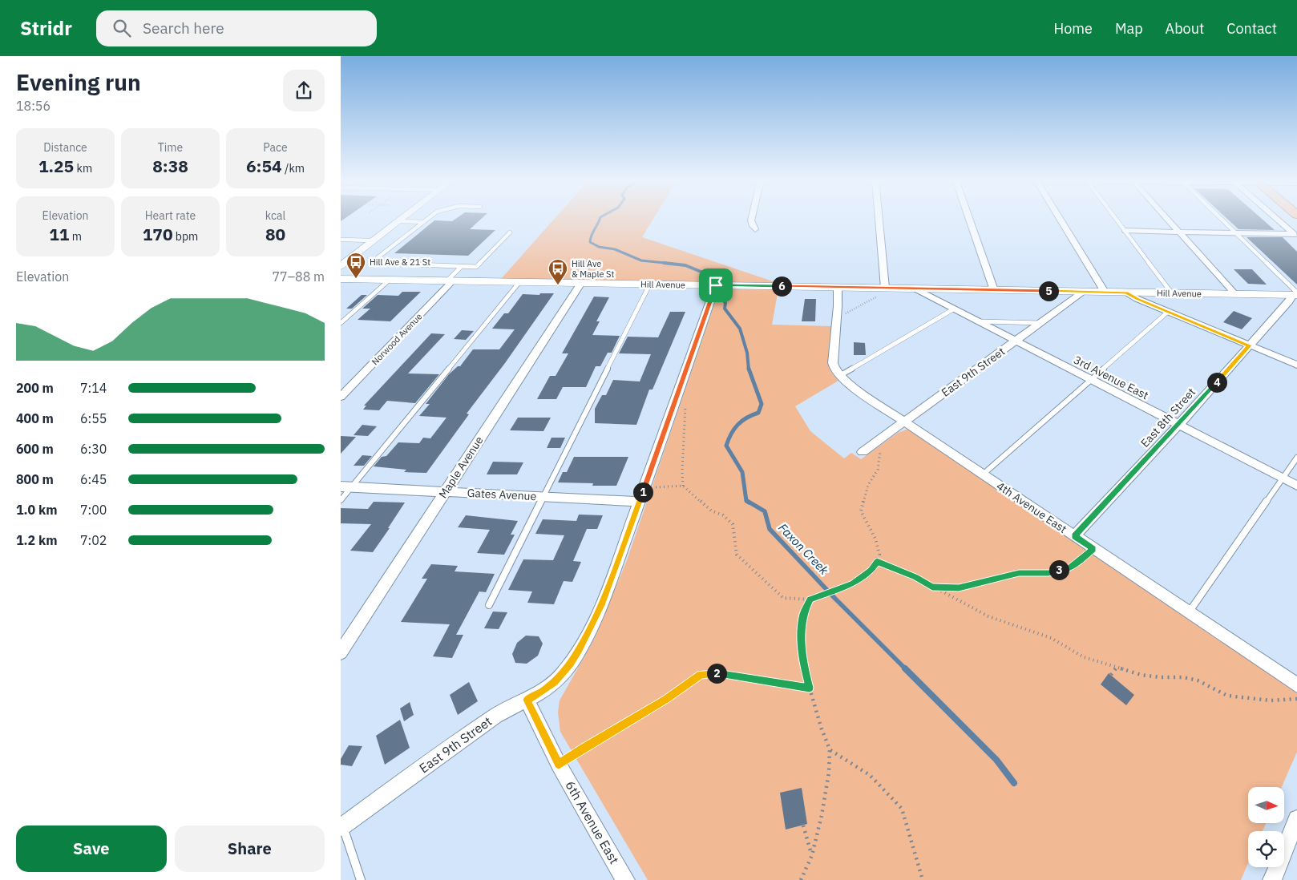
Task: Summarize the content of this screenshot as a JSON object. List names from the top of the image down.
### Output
{
  "streets": {
    "street": [
      "Hill Avenue",
      "Norwood Avenue",
      "East 9th Street",
      "3rd Avenue East",
      "East 8th Street",
      "Maple Avenue",
      "Gates Avenue",
      "4th Avenue East",
      "6th Avenue East"
    ]
  },
  "crossings": [
    ["Hill Avenue", "Norwood Avenue"],
    ["Hill Avenue", "East 9th Street"],
    ["Hill Avenue", "3rd Avenue East"],
    ["Hill Avenue", "East 8th Street"],
    ["Hill Avenue", "Maple Avenue"],
    ["East 9th Street", "3rd Avenue East"],
    ["East 9th Street", "4th Avenue East"],
    ["East 9th Street", "6th Avenue East"],
    ["3rd Avenue East", "East 8th Street"],
    ["East 8th Street", "4th Avenue East"],
    ["Maple Avenue", "Gates Avenue"]
  ],
  "water": ["Faxon Creek"],
  "places": {
    "bus stop": ["Hill Ave & 21 St", "Hill Ave & Maple St"]
  },
  "north": "right",
  "page": {
    "header": "Stridr",
    "search": "Search here",
    "nav": [
      "Home",
      "Map",
      "About",
      "Contact"
    ],
    "heading": ["Evening run", "18:56"],
    "stats": [
      ["Distance", "1.25 km"],
      ["Time", "8:38"],
      ["Pace", "6:54 /km"],
      ["Elevation", "11 m"],
      ["Heart rate", "170 bpm"],
      ["kcal", "80"]
    ],
    "chart": ["Elevation", "77–88 m"],
    "pins": [
      "6",
      "5",
      "4",
      "1",
      "3",
      "2"
    ],
    "list": [
      {
        "name": "200 m",
        "note": "7:14"
      },
      {
        "name": "400 m",
        "note": "6:55"
      },
      {
        "name": "600 m",
        "note": "6:30"
      },
      {
        "name": "800 m",
        "note": "6:45"
      },
      {
        "name": "1.0 km",
        "note": "7:00"
      },
      {
        "name": "1.2 km",
        "note": "7:02"
      }
    ],
    "buttons": ["Save", "Share"]
  }
}
